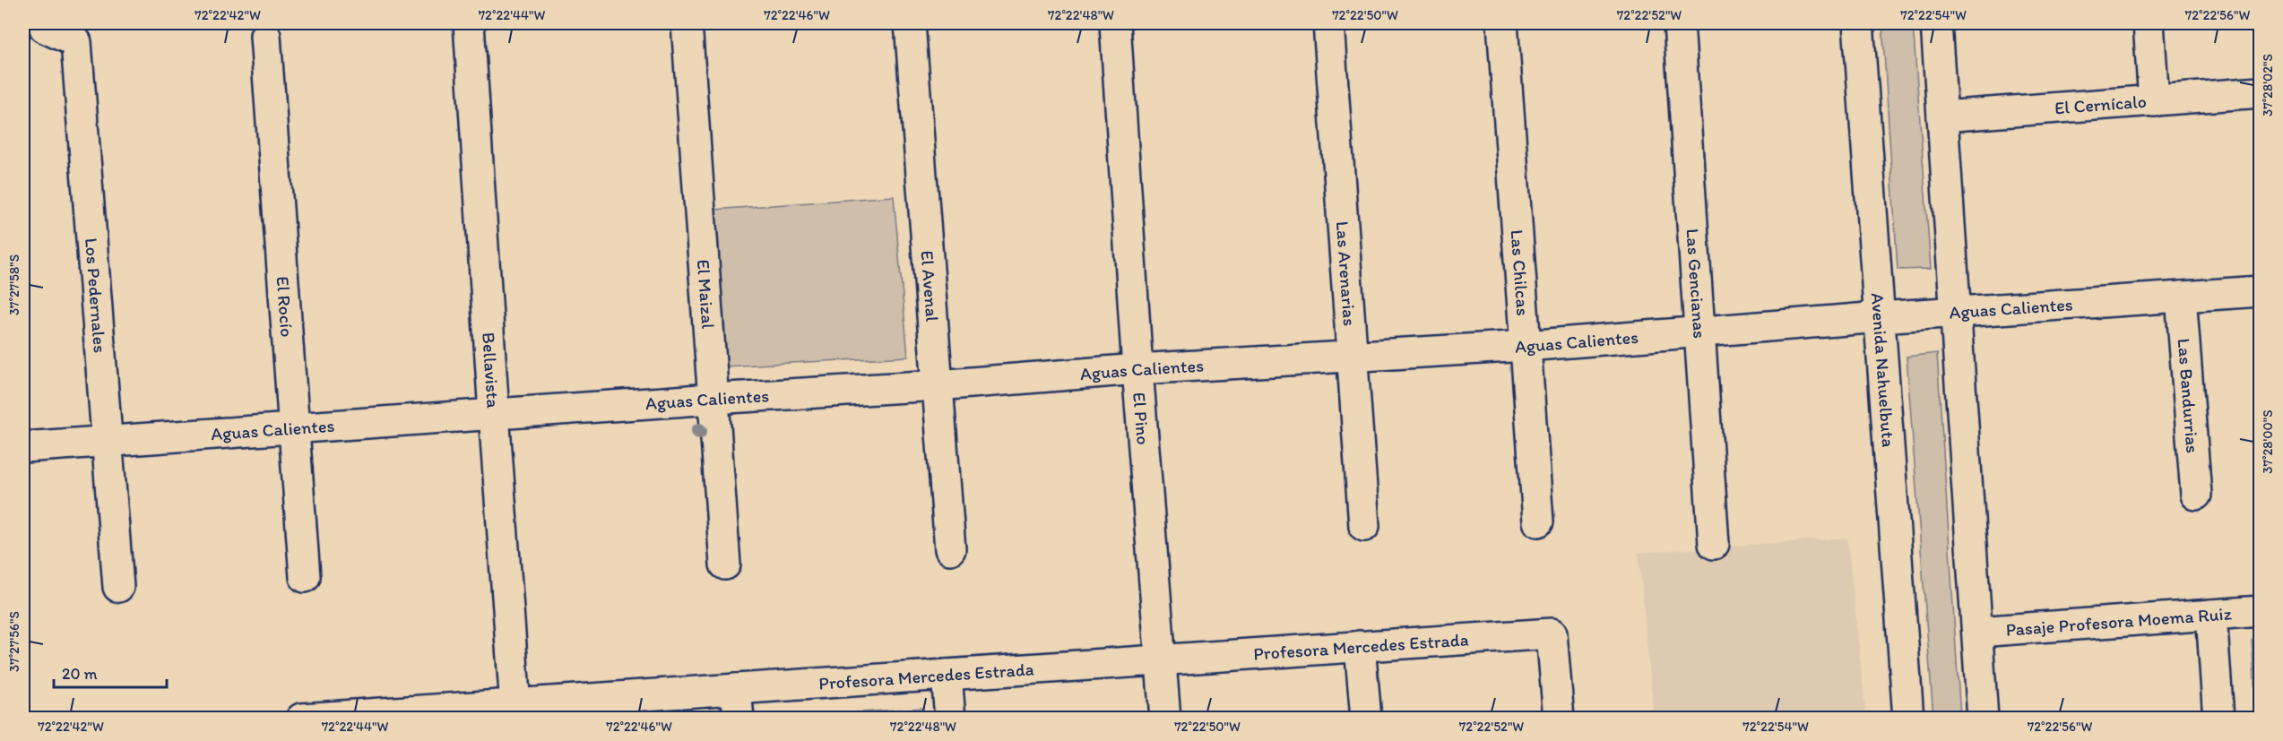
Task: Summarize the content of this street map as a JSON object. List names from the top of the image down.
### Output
{
  "streets": {
    "street": [
      "El Cernícalo",
      "Las Chilcas",
      "Las Arenarias",
      "Las Gencianas",
      "El Avenal",
      "El Maizal",
      "Los Pedernales",
      "El Rocío",
      "Aguas Calientes",
      "Bellavista",
      "Avenida Nahuelbuta",
      "Las Bandurrias",
      "El Pino",
      "Pasaje Profesora Moema Ruiz",
      "Profesora Mercedes Estrada"
    ]
  },
  "crossings": [
    ["Las Chilcas", "Aguas Calientes"],
    ["Las Arenarias", "Aguas Calientes"],
    ["Las Gencianas", "Aguas Calientes"],
    ["El Avenal", "Aguas Calientes"],
    ["El Maizal", "Aguas Calientes"],
    ["Los Pedernales", "Aguas Calientes"],
    ["El Rocío", "Aguas Calientes"],
    ["Aguas Calientes", "Bellavista"],
    ["Aguas Calientes", "Avenida Nahuelbuta"],
    ["Aguas Calientes", "Las Bandurrias"],
    ["Aguas Calientes", "El Pino"],
    ["Bellavista", "Profesora Mercedes Estrada"],
    ["El Pino", "Profesora Mercedes Estrada"]
  ],
  "scale_bar": "20 m",
  "coordinates": [
    "72°22'42\"W",
    "72°22'44\"W",
    "72°22'46\"W",
    "72°22'48\"W",
    "72°22'50\"W",
    "72°22'52\"W",
    "72°22'54\"W",
    "72°22'56\"W",
    "37°28'02\"S",
    "37°27'58\"S",
    "37°28'00\"S",
    "37°27'56\"S"
  ]
}
